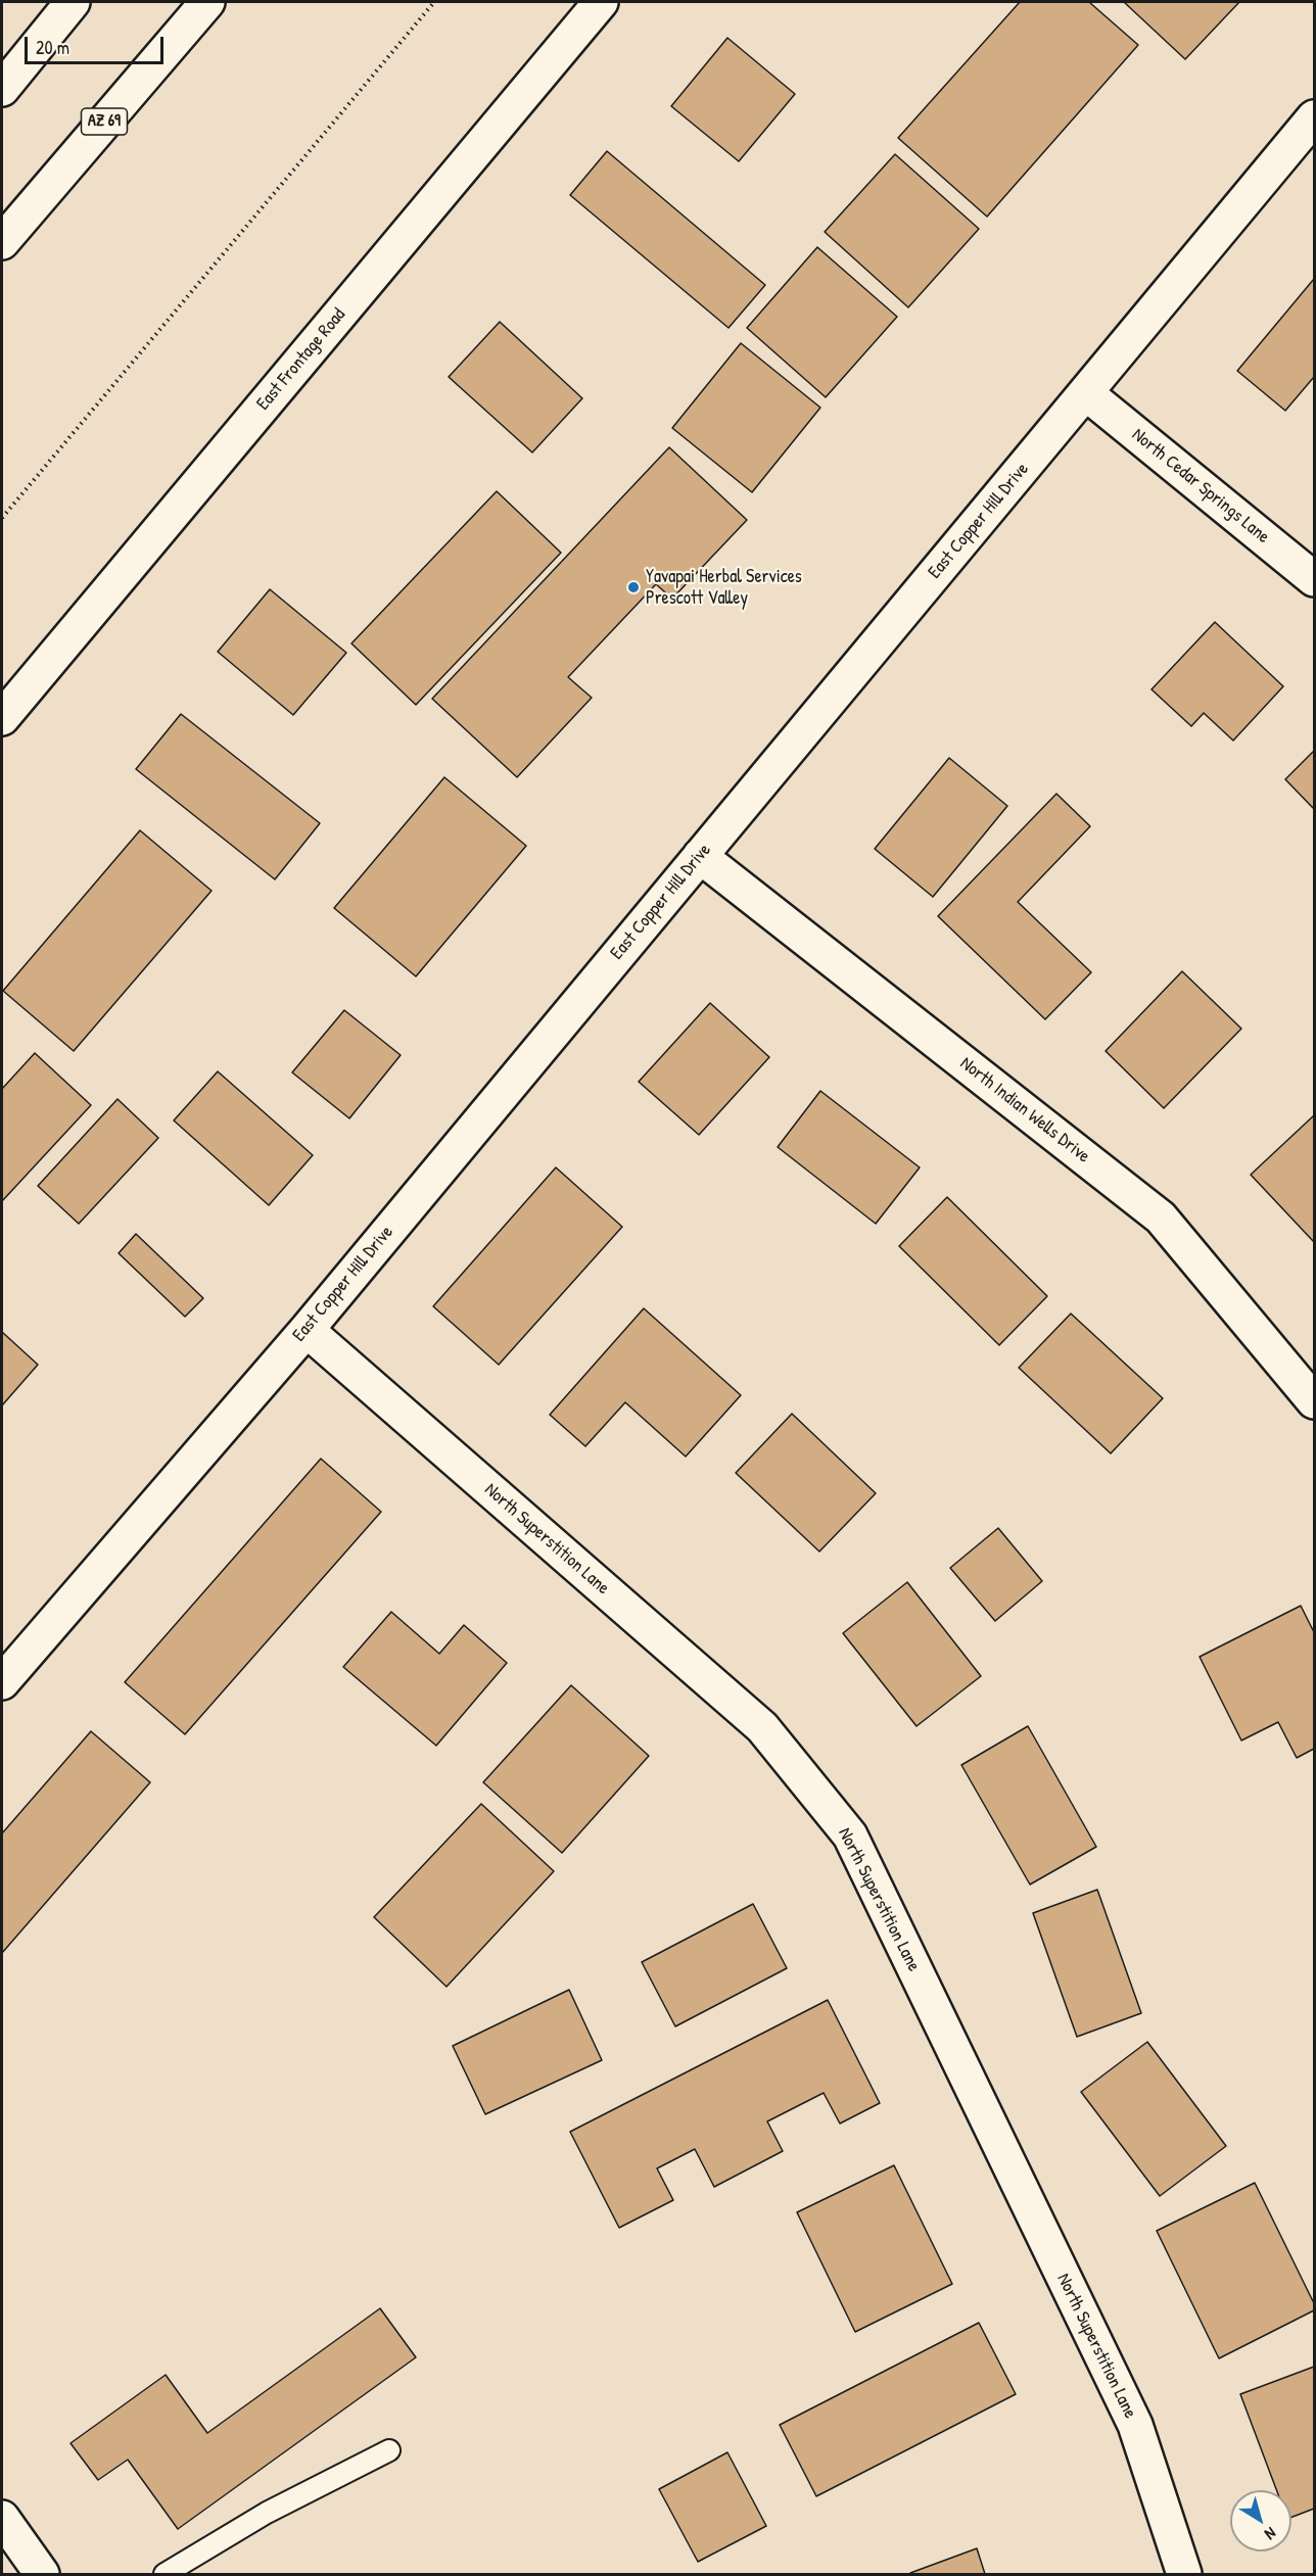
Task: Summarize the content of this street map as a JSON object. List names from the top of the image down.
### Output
{
  "streets": {
    "street": [
      "AZ 69",
      "East Frontage Road",
      "North Cedar Springs Lane",
      "East Copper Hill Drive",
      "North Indian Wells Drive",
      "North Superstition Lane"
    ]
  },
  "crossings": [
    ["North Cedar Springs Lane", "East Copper Hill Drive"],
    ["East Copper Hill Drive", "North Indian Wells Drive"],
    ["East Copper Hill Drive", "North Superstition Lane"]
  ],
  "places": ["Yavapai Herbal Services Prescott Valley"],
  "scale_bar": "20 m",
  "north": "bottom right"
}
